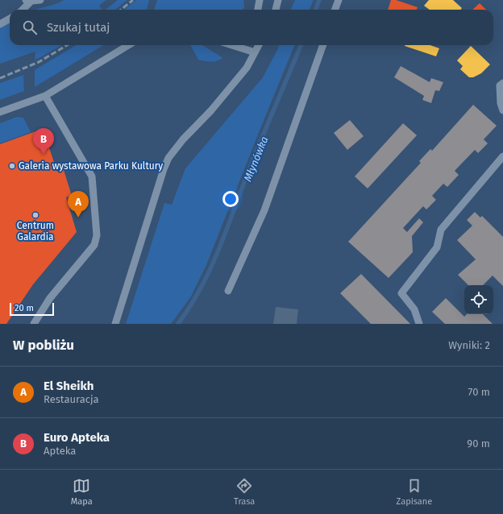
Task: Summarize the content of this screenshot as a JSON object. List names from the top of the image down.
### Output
{
  "water": ["Młynówka"],
  "places": ["Galeria wystawowa Parku Kultury", "Centrum Galardia"],
  "scale_bar": "20 m",
  "page": {
    "search": "Szukaj tutaj",
    "pins": ["B", "A"],
    "scale": "20 m",
    "heading": ["W pobliżu", "Wyniki: 2"],
    "list": [
      {
        "mark": "A",
        "name": "El Sheikh",
        "note": "Restauracja",
        "value": "70 m"
      },
      {
        "mark": "B",
        "name": "Euro Apteka",
        "note": "Apteka",
        "value": "90 m"
      }
    ],
    "nav": ["Mapa", "Trasa", "Zapisane"]
  }
}
